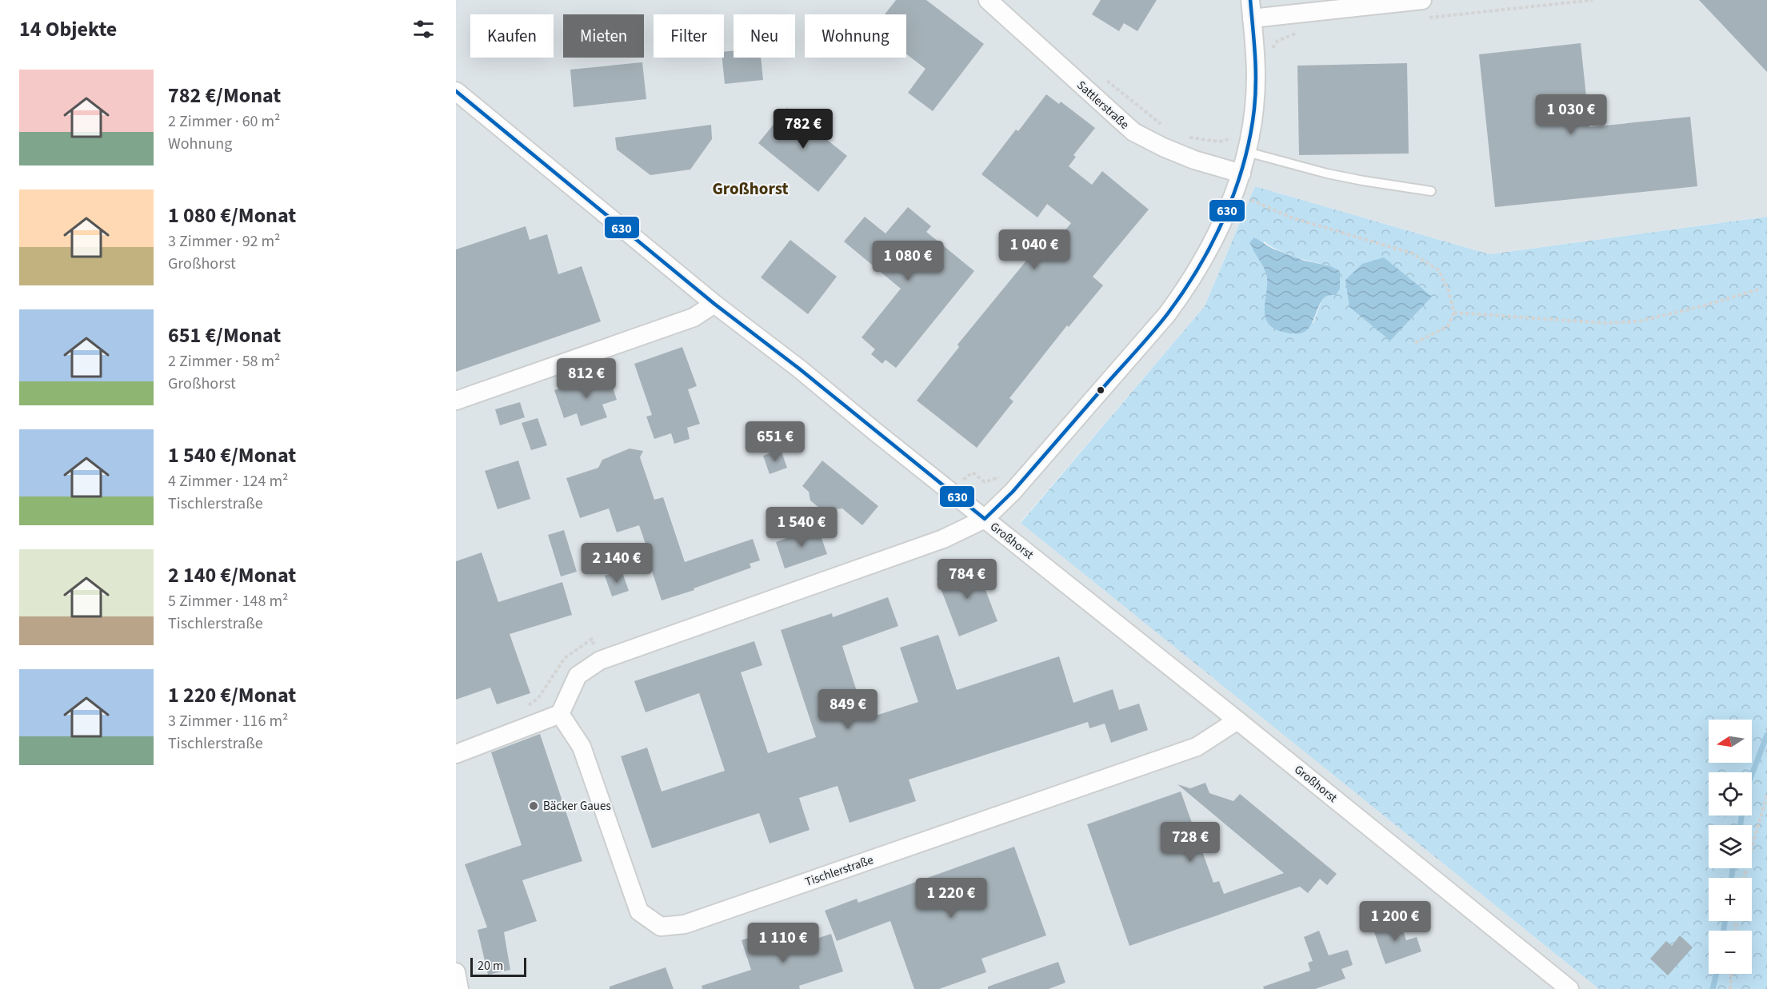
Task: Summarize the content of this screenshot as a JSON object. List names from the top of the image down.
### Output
{
  "streets": {
    "street": ["Sattlerstraße", "Großhorst", "Tischlerstraße"]
  },
  "crossings": [
    ["Großhorst", "Tischlerstraße"]
  ],
  "districts": ["Großhorst"],
  "places": ["Bäcker Gaues"],
  "lines": ["transit line 630"],
  "scale_bar": "20 m",
  "north": "left",
  "page": {
    "heading": "14 Objekte",
    "chip": [
      "Kaufen",
      "Mieten",
      "Filter",
      "Neu",
      "Wohnung"
    ],
    "list": [
      {
        "name": "782 €/Monat",
        "note": "2 Zimmer · 60 m² · Wohnung"
      },
      {
        "name": "1 080 €/Monat",
        "note": "3 Zimmer · 92 m² · Großhorst"
      },
      {
        "name": "651 €/Monat",
        "note": "2 Zimmer · 58 m² · Großhorst"
      },
      {
        "name": "1 540 €/Monat",
        "note": "4 Zimmer · 124 m² · Tischlerstraße"
      },
      {
        "name": "2 140 €/Monat",
        "note": "5 Zimmer · 148 m² · Tischlerstraße"
      },
      {
        "name": "1 220 €/Monat",
        "note": "3 Zimmer · 116 m² · Tischlerstraße"
      }
    ],
    "price": [
      "1 030 €",
      "782 €",
      "1 040 €",
      "1 080 €",
      "812 €",
      "651 €",
      "1 540 €",
      "2 140 €",
      "784 €",
      "849 €",
      "728 €",
      "1 220 €",
      "1 200 €",
      "1 110 €"
    ],
    "map_buttons": ["+", "−"],
    "scale": "20 m"
  }
}
